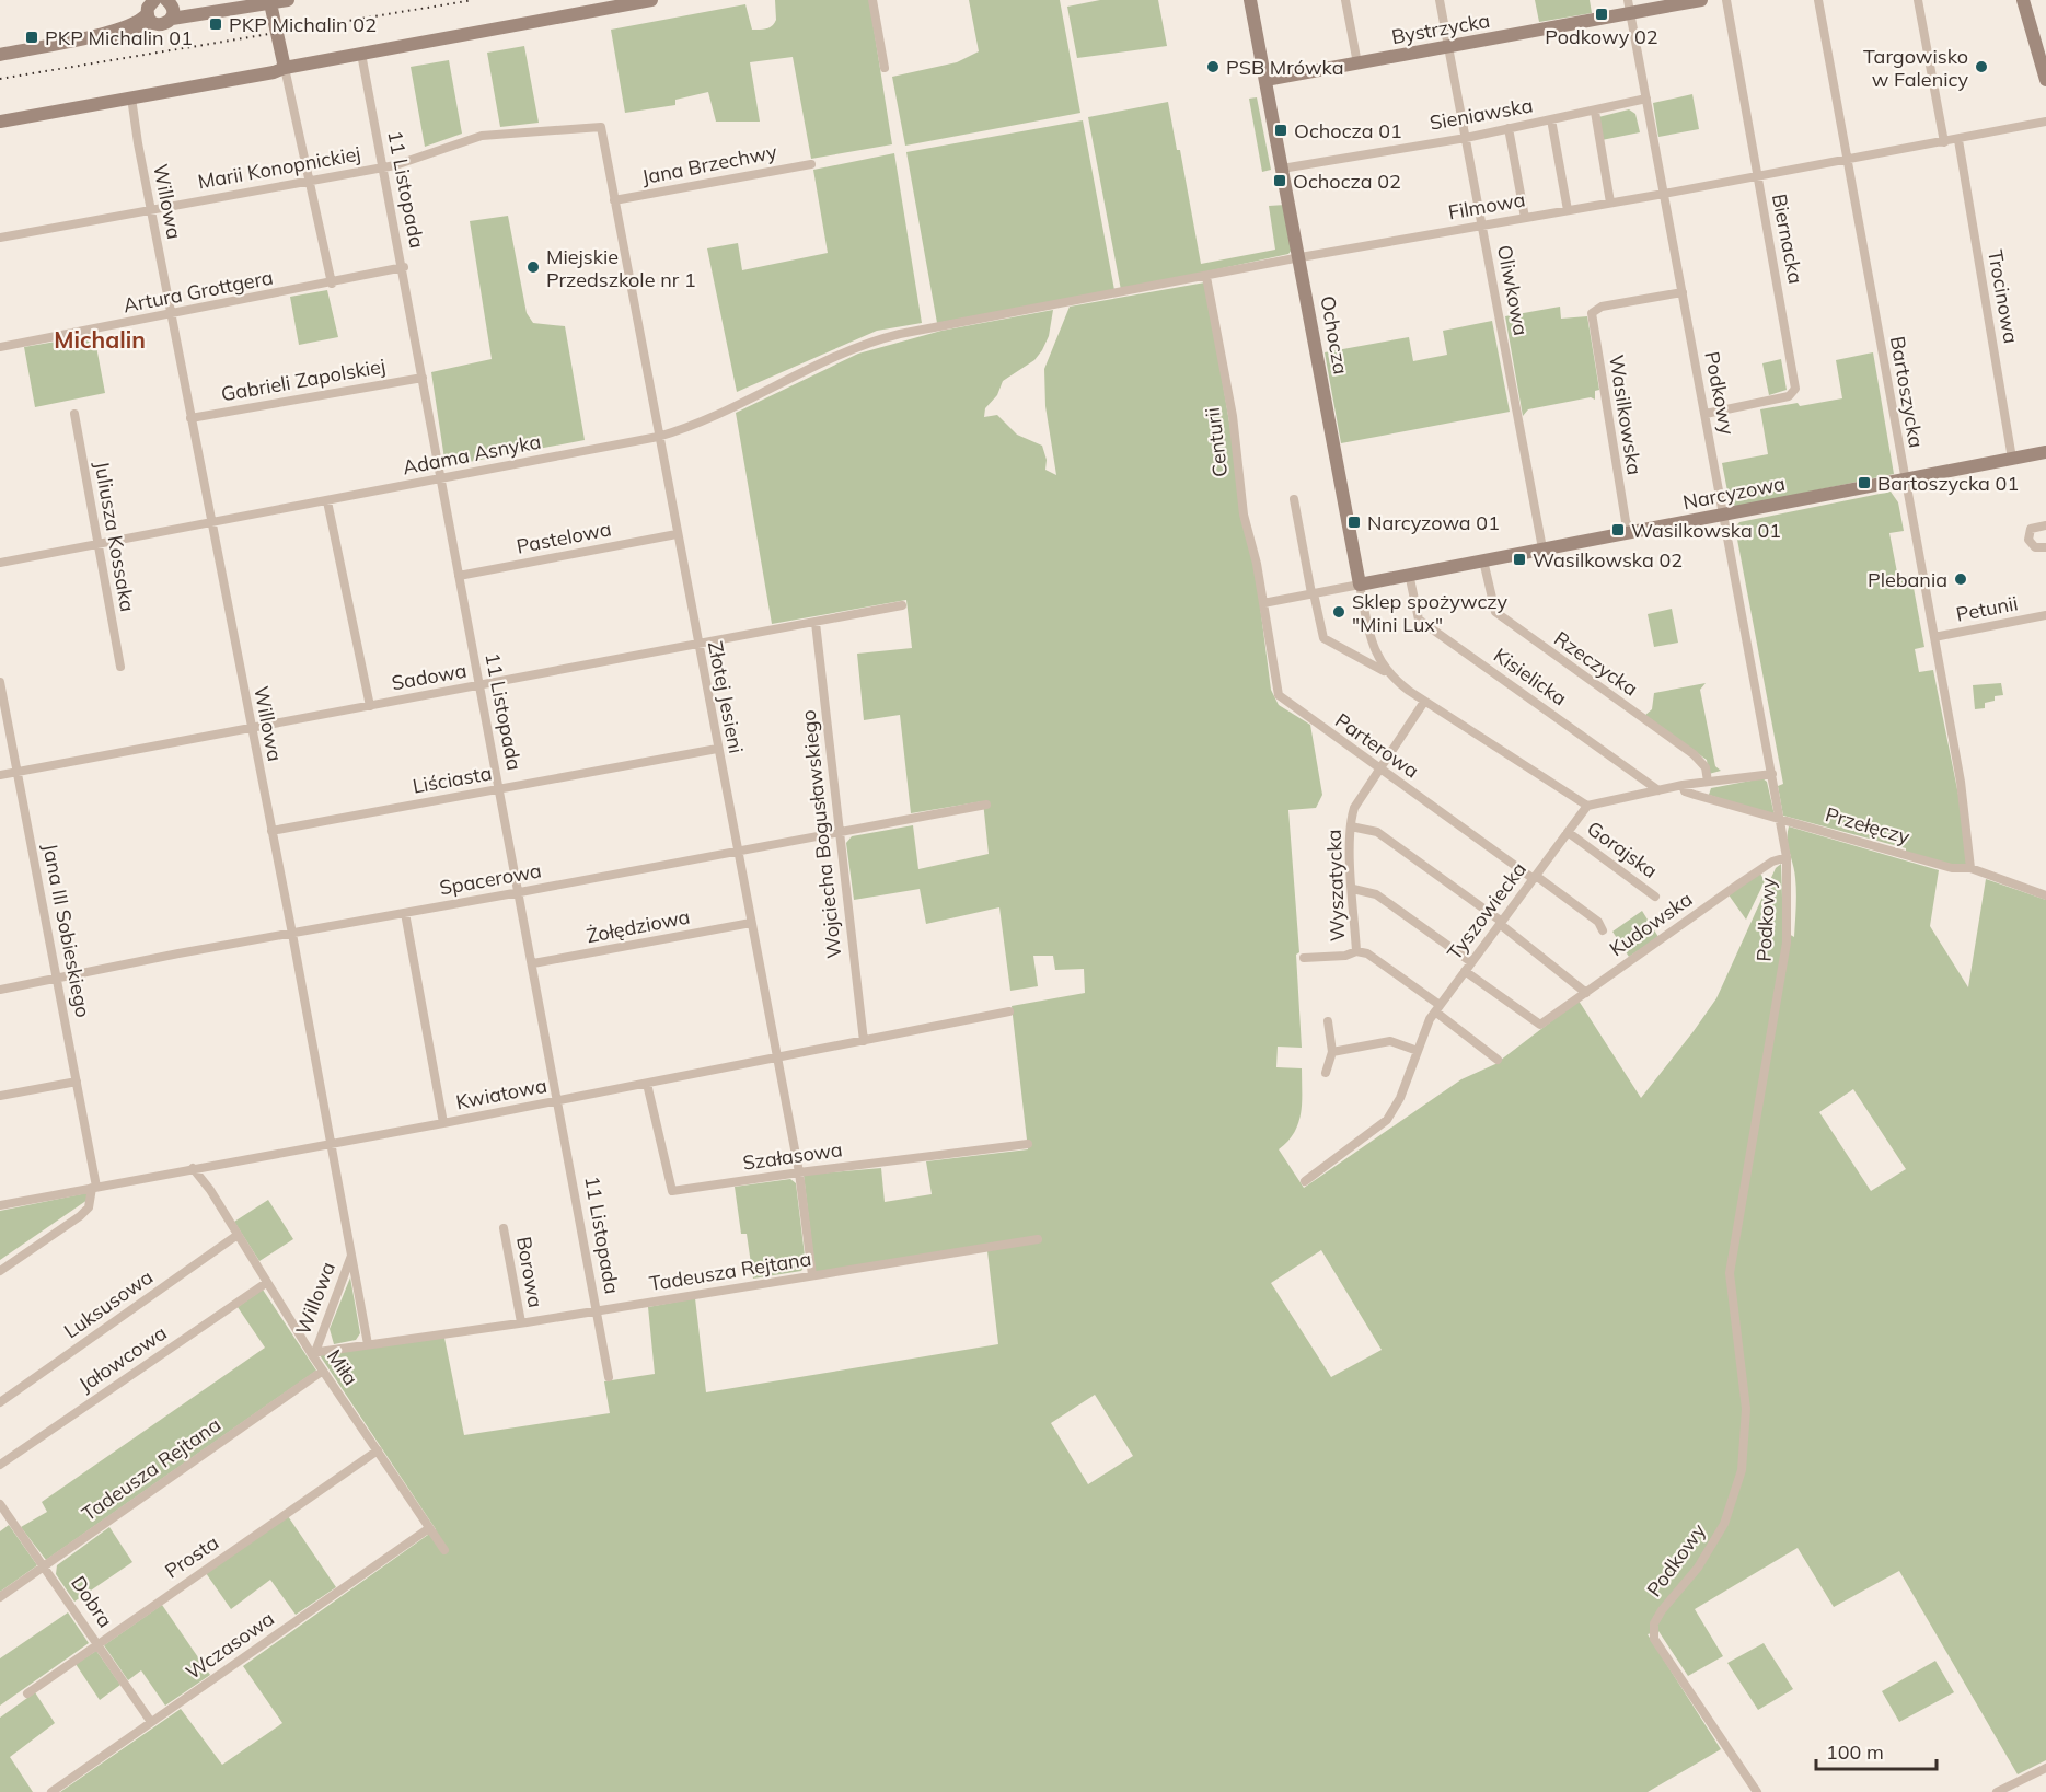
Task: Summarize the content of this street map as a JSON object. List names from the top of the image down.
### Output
{
  "streets": {
    "street": [
      "Bystrzycka",
      "Sieniawska",
      "Jana Brzechwy",
      "Marii Konopnickiej",
      "11 Listopada",
      "Willowa",
      "Filmowa",
      "Biernacka",
      "Oliwkowa",
      "Artura Grottgera",
      "Trocinowa",
      "Ochocza",
      "Gabrieli Zapolskiej",
      "Bartoszycka",
      "Podkowy",
      "Wasilkowska",
      "Centurii",
      "Adama Asnyka",
      "Narcyzowa",
      "Juliusza Kossaka",
      "Pastelowa",
      "Petunii",
      "Rzeczycka",
      "Sadowa",
      "Kisielicka",
      "Złotej Jesieni",
      "Parterowa",
      "Liściasta",
      "Przełęczy",
      "Wojciecha Bogusławskiego",
      "Gorajska",
      "Spacerowa",
      "Wyszatycka",
      "Tyszowiecka",
      "Kudowska",
      "Żołędziowa",
      "Jana III Sobieskiego",
      "Kwiatowa",
      "Szałasowa",
      "Tadeusza Rejtana",
      "Borowa",
      "Luksusowa",
      "Jałowcowa",
      "Miła",
      "Prosta",
      "Dobra",
      "Wczasowa"
    ]
  },
  "crossings": [
    ["Bystrzycka", "Oliwkowa"],
    ["Bystrzycka", "Ochocza"],
    ["Bystrzycka", "Podkowy"],
    ["Sieniawska", "Oliwkowa"],
    ["Sieniawska", "Ochocza"],
    ["Sieniawska", "Podkowy"],
    ["Jana Brzechwy", "Złotej Jesieni"],
    ["Marii Konopnickiej", "11 Listopada"],
    ["Marii Konopnickiej", "Willowa"],
    ["Marii Konopnickiej", "Złotej Jesieni"],
    ["11 Listopada", "Artura Grottgera"],
    ["11 Listopada", "Gabrieli Zapolskiej"],
    ["11 Listopada", "Adama Asnyka"],
    ["11 Listopada", "Pastelowa"],
    ["11 Listopada", "Sadowa"],
    ["11 Listopada", "Liściasta"],
    ["11 Listopada", "Spacerowa"],
    ["11 Listopada", "Żołędziowa"],
    ["11 Listopada", "Kwiatowa"],
    ["11 Listopada", "Tadeusza Rejtana"],
    ["Willowa", "Artura Grottgera"],
    ["Willowa", "Gabrieli Zapolskiej"],
    ["Willowa", "Adama Asnyka"],
    ["Willowa", "Sadowa"],
    ["Willowa", "Liściasta"],
    ["Willowa", "Spacerowa"],
    ["Willowa", "Kwiatowa"],
    ["Willowa", "Tadeusza Rejtana"],
    ["Willowa", "Miła"],
    ["Filmowa", "Biernacka"],
    ["Filmowa", "Oliwkowa"],
    ["Filmowa", "Trocinowa"],
    ["Filmowa", "Ochocza"],
    ["Filmowa", "Bartoszycka"],
    ["Filmowa", "Podkowy"],
    ["Filmowa", "Centurii"],
    ["Filmowa", "Adama Asnyka"],
    ["Biernacka", "Podkowy"],
    ["Oliwkowa", "Narcyzowa"],
    ["Trocinowa", "Narcyzowa"],
    ["Ochocza", "Narcyzowa"],
    ["Ochocza", "Wyszatycka"],
    ["Ochocza", "Tyszowiecka"],
    ["Bartoszycka", "Narcyzowa"],
    ["Bartoszycka", "Petunii"],
    ["Bartoszycka", "Przełęczy"],
    ["Podkowy", "Wasilkowska"],
    ["Podkowy", "Narcyzowa"],
    ["Podkowy", "Przełęczy"],
    ["Podkowy", "Kudowska"],
    ["Wasilkowska", "Narcyzowa"],
    ["Centurii", "Narcyzowa"],
    ["Centurii", "Parterowa"],
    ["Adama Asnyka", "Juliusza Kossaka"],
    ["Adama Asnyka", "Złotej Jesieni"],
    ["Narcyzowa", "Rzeczycka"],
    ["Narcyzowa", "Kisielicka"],
    ["Narcyzowa", "Parterowa"],
    ["Pastelowa", "Złotej Jesieni"],
    ["Sadowa", "Złotej Jesieni"],
    ["Sadowa", "Wojciecha Bogusławskiego"],
    ["Sadowa", "Jana III Sobieskiego"],
    ["Złotej Jesieni", "Liściasta"],
    ["Złotej Jesieni", "Spacerowa"],
    ["Złotej Jesieni", "Żołędziowa"],
    ["Złotej Jesieni", "Kwiatowa"],
    ["Złotej Jesieni", "Szałasowa"],
    ["Złotej Jesieni", "Tadeusza Rejtana"],
    ["Parterowa", "Wyszatycka"],
    ["Parterowa", "Tyszowiecka"],
    ["Wojciecha Bogusławskiego", "Spacerowa"],
    ["Wojciecha Bogusławskiego", "Kwiatowa"],
    ["Gorajska", "Tyszowiecka"],
    ["Spacerowa", "Jana III Sobieskiego"],
    ["Wyszatycka", "Tyszowiecka"],
    ["Tyszowiecka", "Kudowska"],
    ["Jana III Sobieskiego", "Kwiatowa"],
    ["Kwiatowa", "Szałasowa"],
    ["Kwiatowa", "Miła"],
    ["Tadeusza Rejtana", "Borowa"],
    ["Tadeusza Rejtana", "Miła"],
    ["Tadeusza Rejtana", "Dobra"],
    ["Luksusowa", "Miła"],
    ["Jałowcowa", "Miła"],
    ["Miła", "Prosta"],
    ["Miła", "Wczasowa"],
    ["Prosta", "Dobra"],
    ["Dobra", "Wczasowa"]
  ],
  "districts": ["Michalin"],
  "places": {
    "transit": [
      "Podkowy 02",
      "PKP Michalin 02",
      "PKP Michalin 01",
      "Ochocza 01",
      "Ochocza 02",
      "Bartoszycka 01",
      "Narcyzowa 01",
      "Wasilkowska 01",
      "Wasilkowska 02"
    ],
    "other": [
      "PSB Mrówka",
      "Targowisko w Falenicy",
      "Miejskie Przedszkole nr 1",
      "Plebania",
      "Sklep spożywczy \"Mini Lux\""
    ]
  },
  "scale_bar": "100 m"
}
